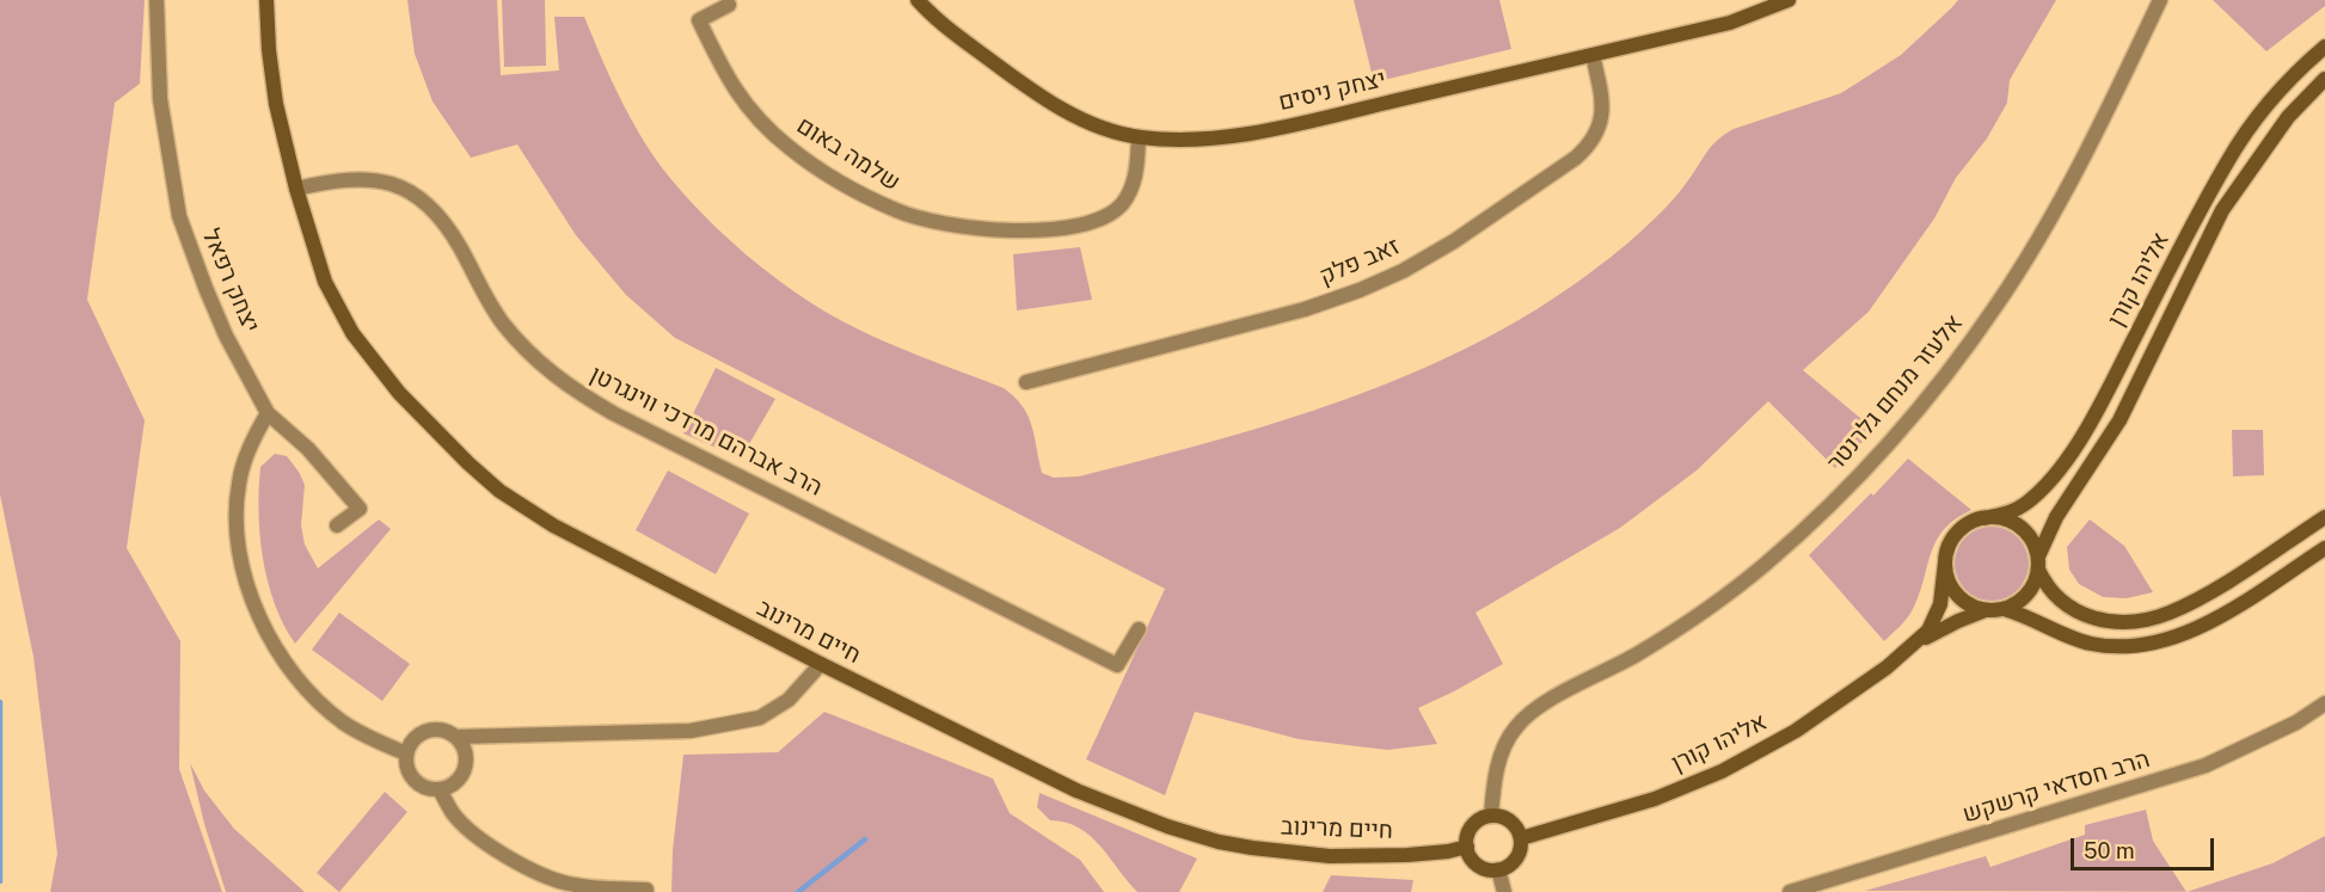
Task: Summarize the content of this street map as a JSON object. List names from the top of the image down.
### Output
{
  "streets": {
    "street": [
      "יצחק ניסים",
      "שלמה באום",
      "זאב פלק",
      "אליהו קורן",
      "יצחק רפאל",
      "אלעזר מנחם גלרנטר",
      "הרב אברהם מרדכי ווינגרטן",
      "חיים מרינוב",
      "הרב חסדאי קרשקש"
    ]
  },
  "crossings": [
    ["יצחק ניסים", "שלמה באום"],
    ["יצחק ניסים", "זאב פלק"],
    ["אליהו קורן", "אלעזר מנחם גלרנטר"],
    ["אליהו קורן", "חיים מרינוב"],
    ["אלעזר מנחם גלרנטר", "חיים מרינוב"],
    ["הרב אברהם מרדכי ווינגרטן", "חיים מרינוב"]
  ],
  "scale_bar": "50 m"
}
